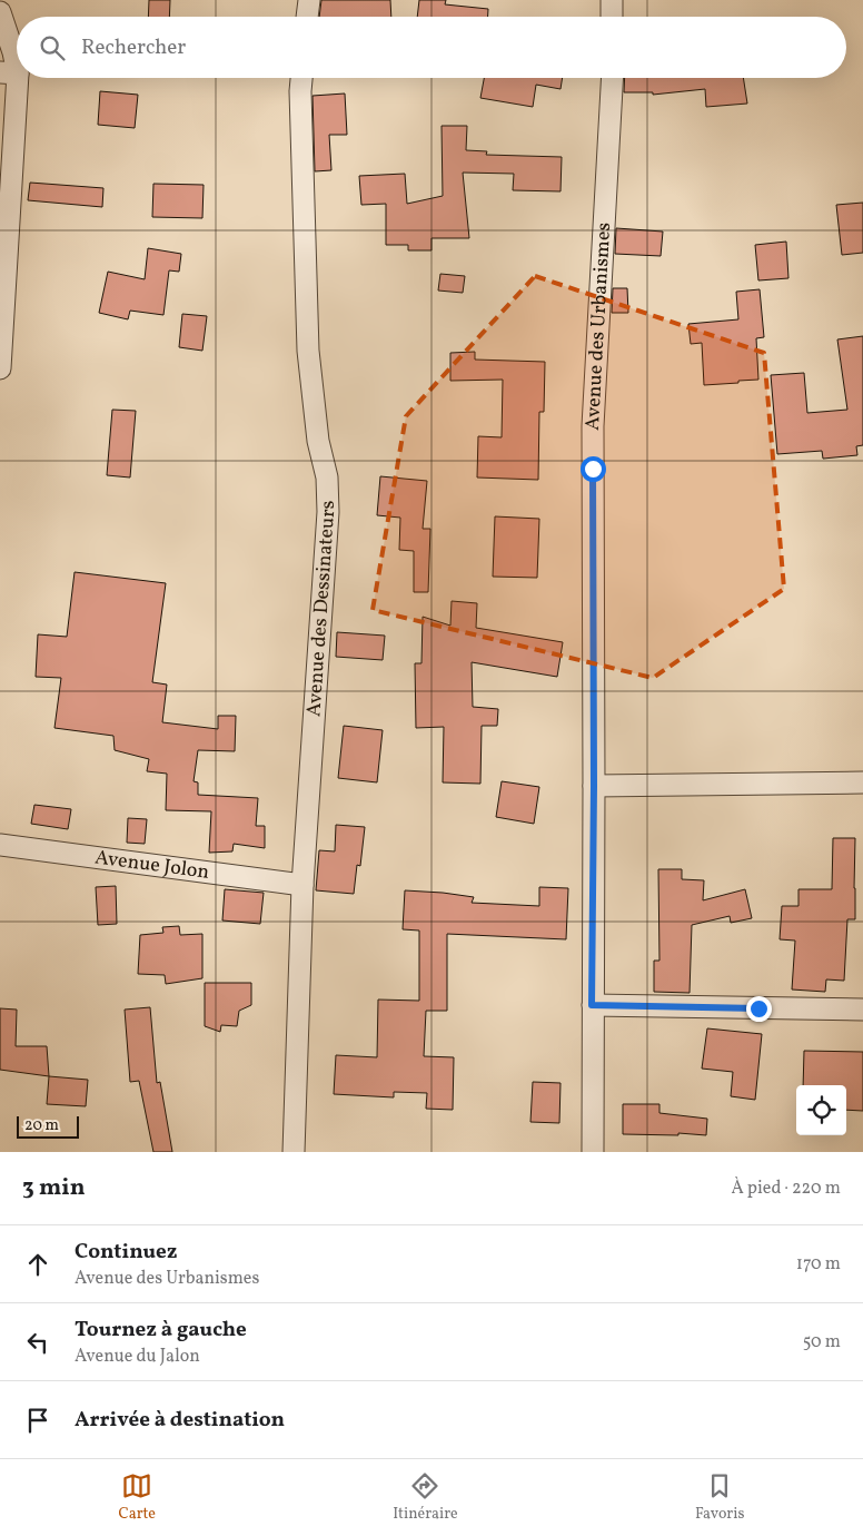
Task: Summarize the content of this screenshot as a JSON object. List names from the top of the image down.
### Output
{
  "streets": {
    "street": ["Avenue des Urbanismes", "Avenue des Dessinateurs", "Avenue Jolon"]
  },
  "crossings": [
    ["Avenue des Dessinateurs", "Avenue Jolon"]
  ],
  "scale_bar": "20 m",
  "page": {
    "search": "Rechercher",
    "scale": "20 m",
    "heading": ["3 min", "À pied · 220 m"],
    "list": [
      ["Continuez", "Avenue des Urbanismes", "170 m"],
      ["Tournez à gauche", "Avenue du Jalon", "50 m"],
      "Arrivée à destination"
    ],
    "nav": ["Carte", "Itinéraire", "Favoris"]
  }
}
